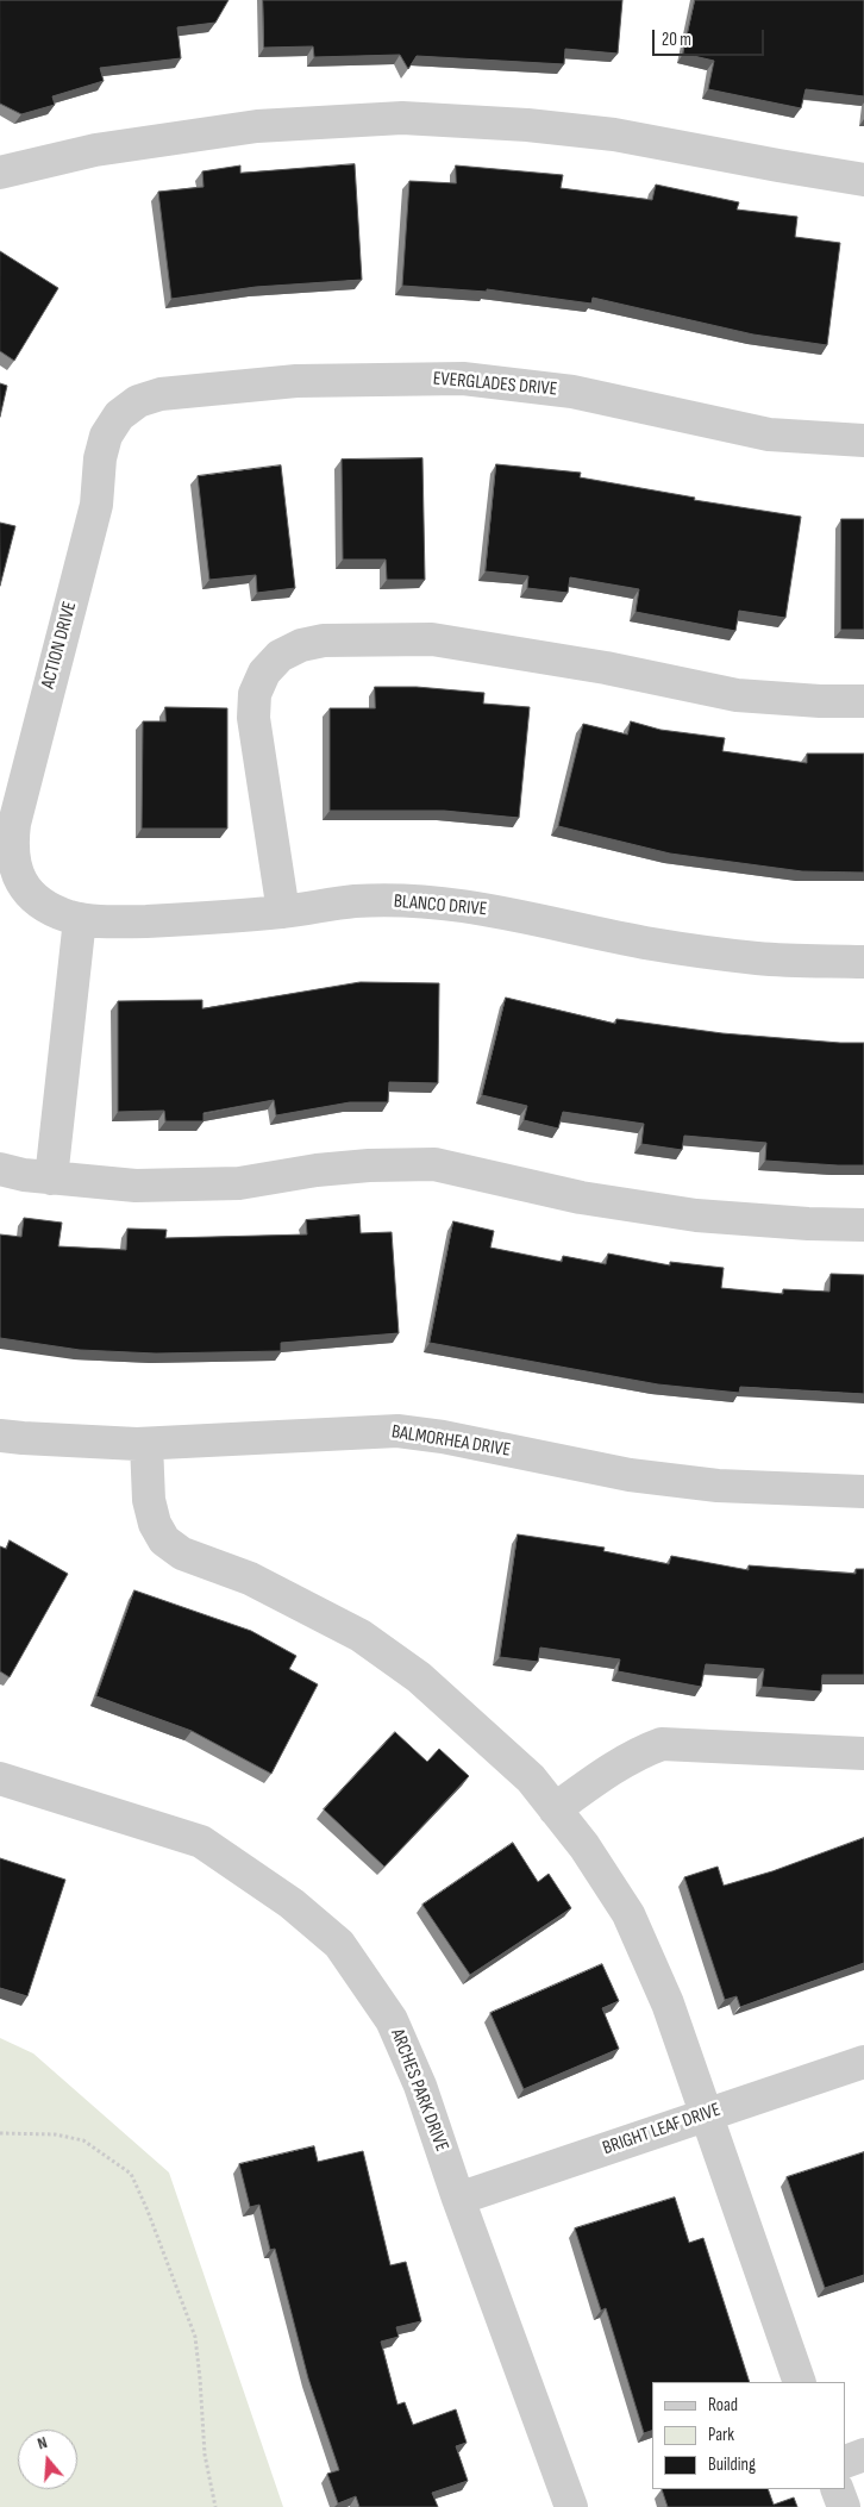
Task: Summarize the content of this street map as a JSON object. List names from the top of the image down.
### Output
{
  "streets": {
    "street": [
      "EVERGLADES DRIVE",
      "ACTION DRIVE",
      "BLANCO DRIVE",
      "BALMORHEA DRIVE",
      "ARCHES PARK DRIVE",
      "BRIGHT LEAF DRIVE"
    ]
  },
  "crossings": [
    ["EVERGLADES DRIVE", "ACTION DRIVE"],
    ["ACTION DRIVE", "BLANCO DRIVE"],
    ["ARCHES PARK DRIVE", "BRIGHT LEAF DRIVE"]
  ],
  "legend": ["Road", "Park", "Building"],
  "scale_bar": "20 m",
  "north": "top"
}
